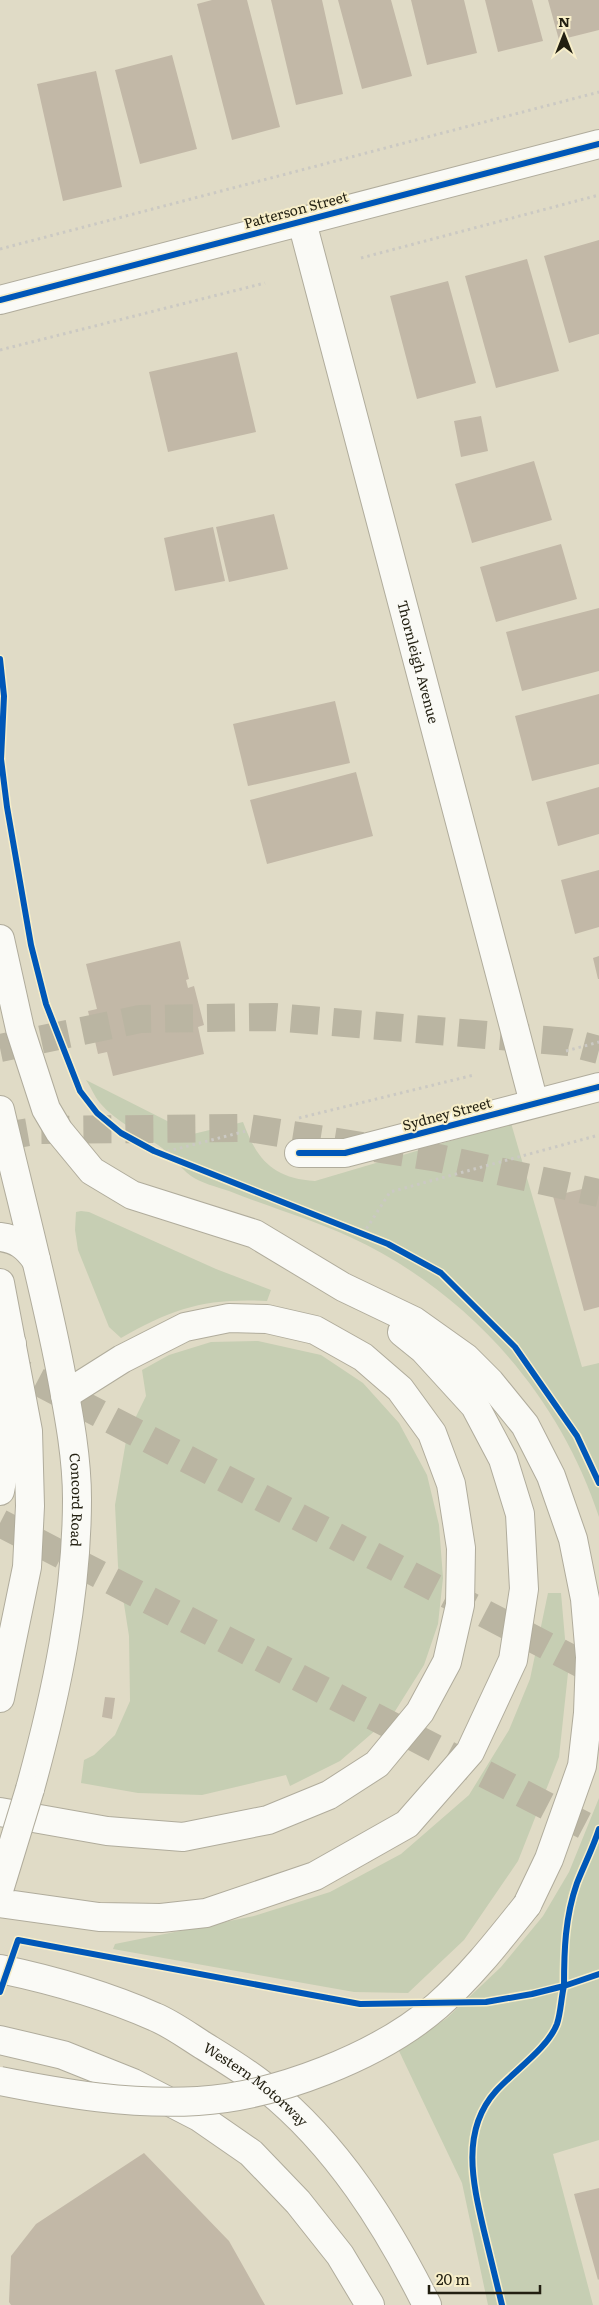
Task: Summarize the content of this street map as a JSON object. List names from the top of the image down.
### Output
{
  "streets": {
    "main road": [
      "Patterson Street",
      "Thornleigh Avenue",
      "Sydney Street",
      "Concord Road",
      "Western Motorway"
    ]
  },
  "crossings": [
    ["Patterson Street", "Thornleigh Avenue"],
    ["Thornleigh Avenue", "Sydney Street"]
  ],
  "scale_bar": "20 m",
  "north": "top"
}
